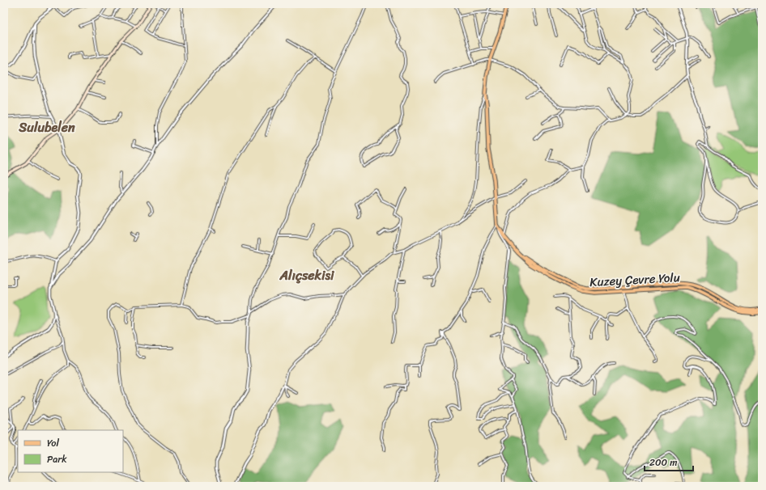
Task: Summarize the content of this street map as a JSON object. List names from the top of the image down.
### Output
{
  "streets": {
    "main road": ["Kuzey Çevre Yolu"]
  },
  "districts": ["Sulubelen", "Alıçsekisi"],
  "legend": ["Yol", "Park"],
  "scale_bar": "200 m"
}
